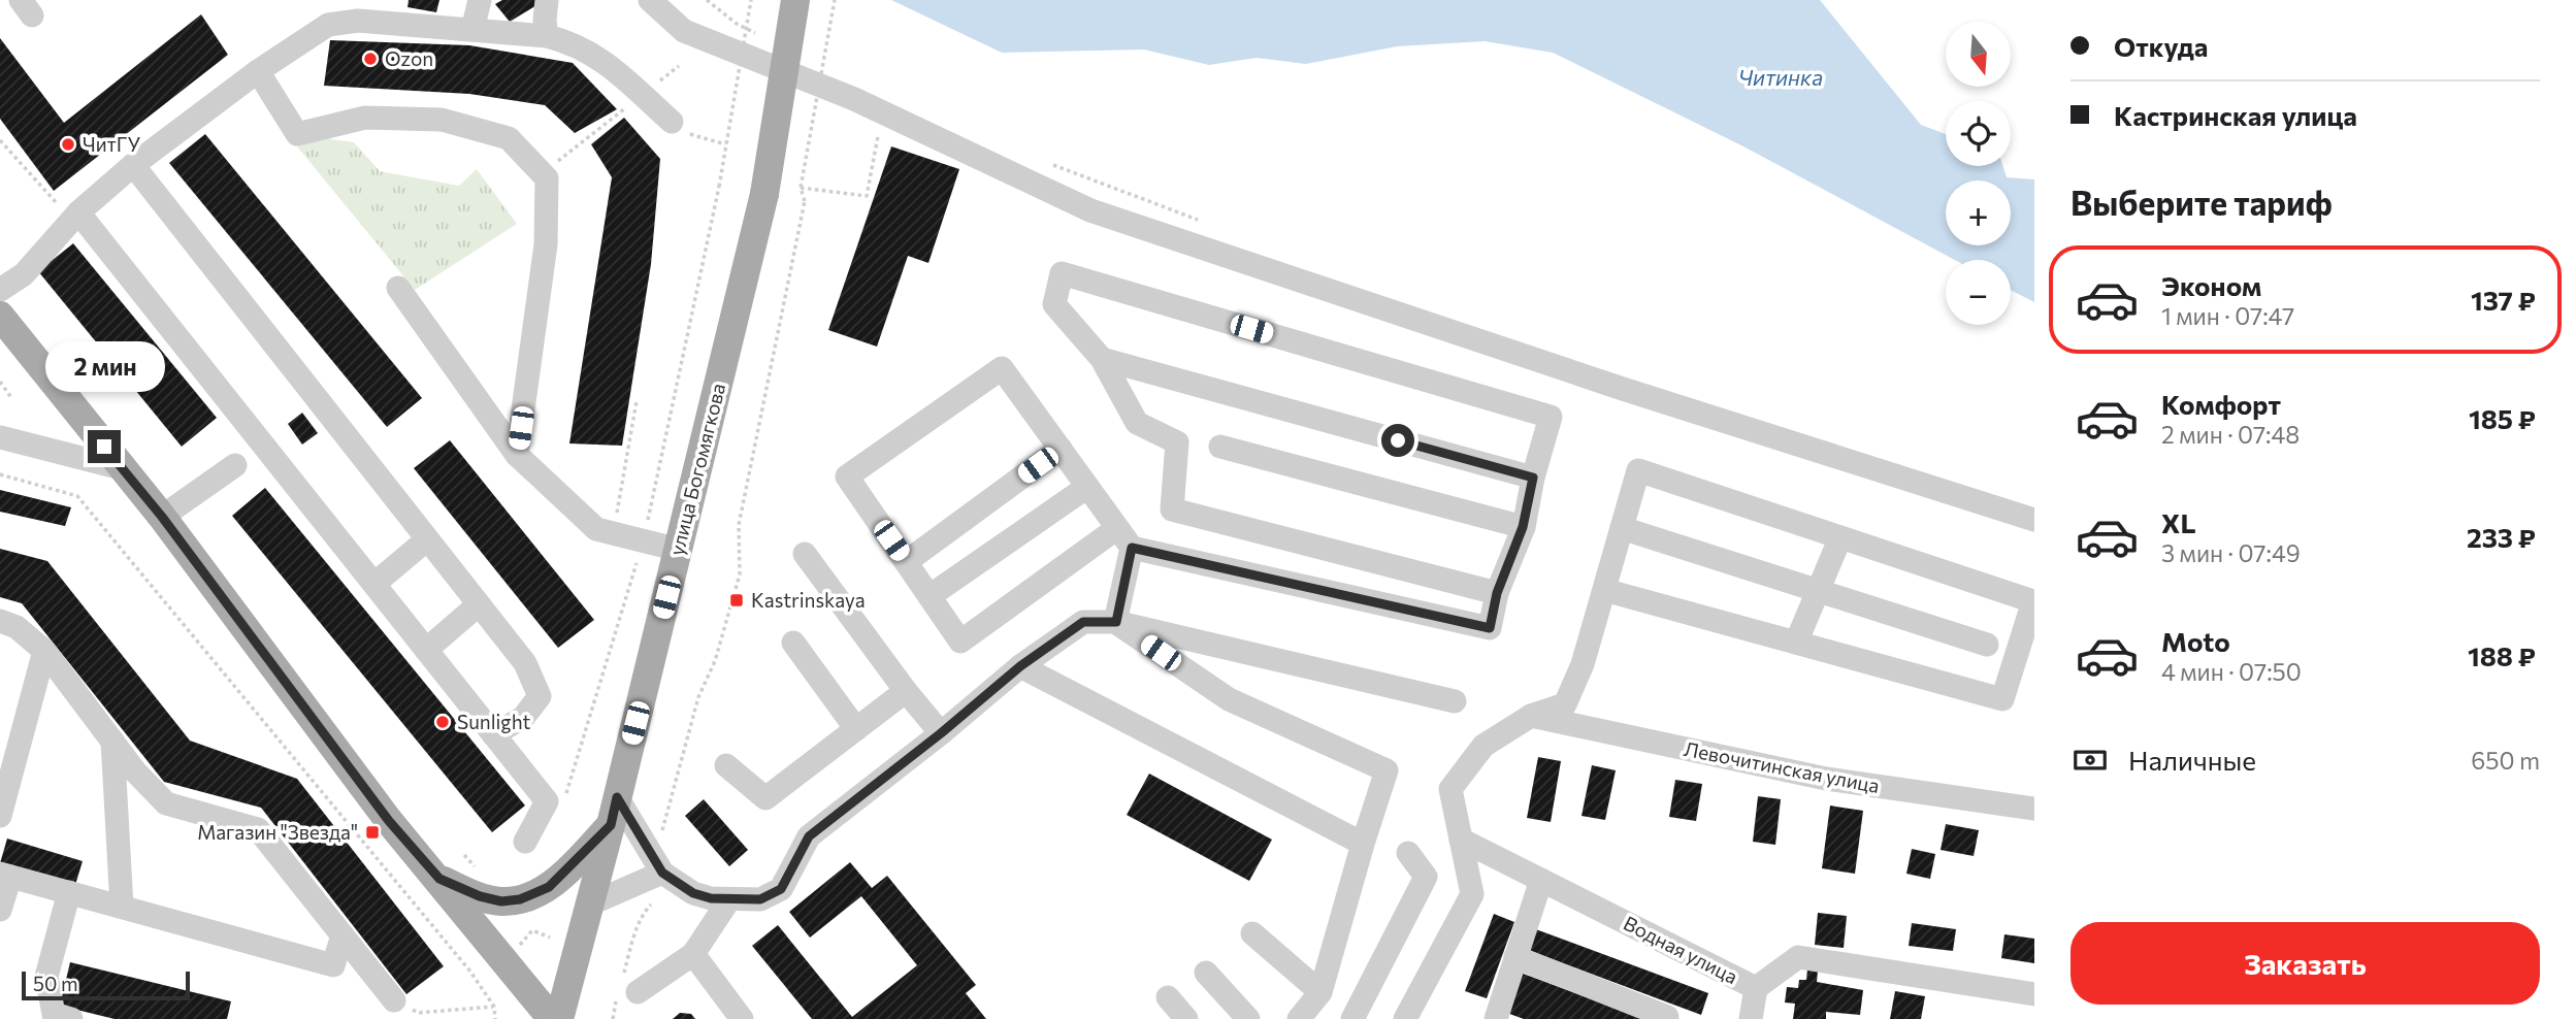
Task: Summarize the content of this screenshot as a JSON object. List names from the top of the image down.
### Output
{
  "streets": {
    "main road": ["улица Богомягкова"],
    "street": ["Левочитинская улица", "Водная улица"]
  },
  "water": ["Читинка"],
  "places": {
    "other": ["Ozon", "ЧитГУ", "Sunlight"],
    "transit": ["Kastrinskaya", "Магазин \"Звезда\""]
  },
  "scale_bar": "50 m",
  "north": "bottom",
  "page": {
    "banner": ["Откуда", "Кастринская улица"],
    "map_buttons": ["+", "−"],
    "heading": "Выберите тариф",
    "list": [
      {
        "name": "Эконом",
        "note": "1 мин · 07:47",
        "value": "137 ₽"
      },
      {
        "name": "Комфорт",
        "note": "2 мин · 07:48",
        "value": "185 ₽"
      },
      {
        "name": "XL",
        "note": "3 мин · 07:49",
        "value": "233 ₽"
      },
      {
        "name": "Moto",
        "note": "4 мин · 07:50",
        "value": "188 ₽"
      }
    ],
    "bubble": "2 мин",
    "pay": ["Наличные", "650 m"],
    "buttons": "Заказать",
    "scale": "50 m"
  }
}
